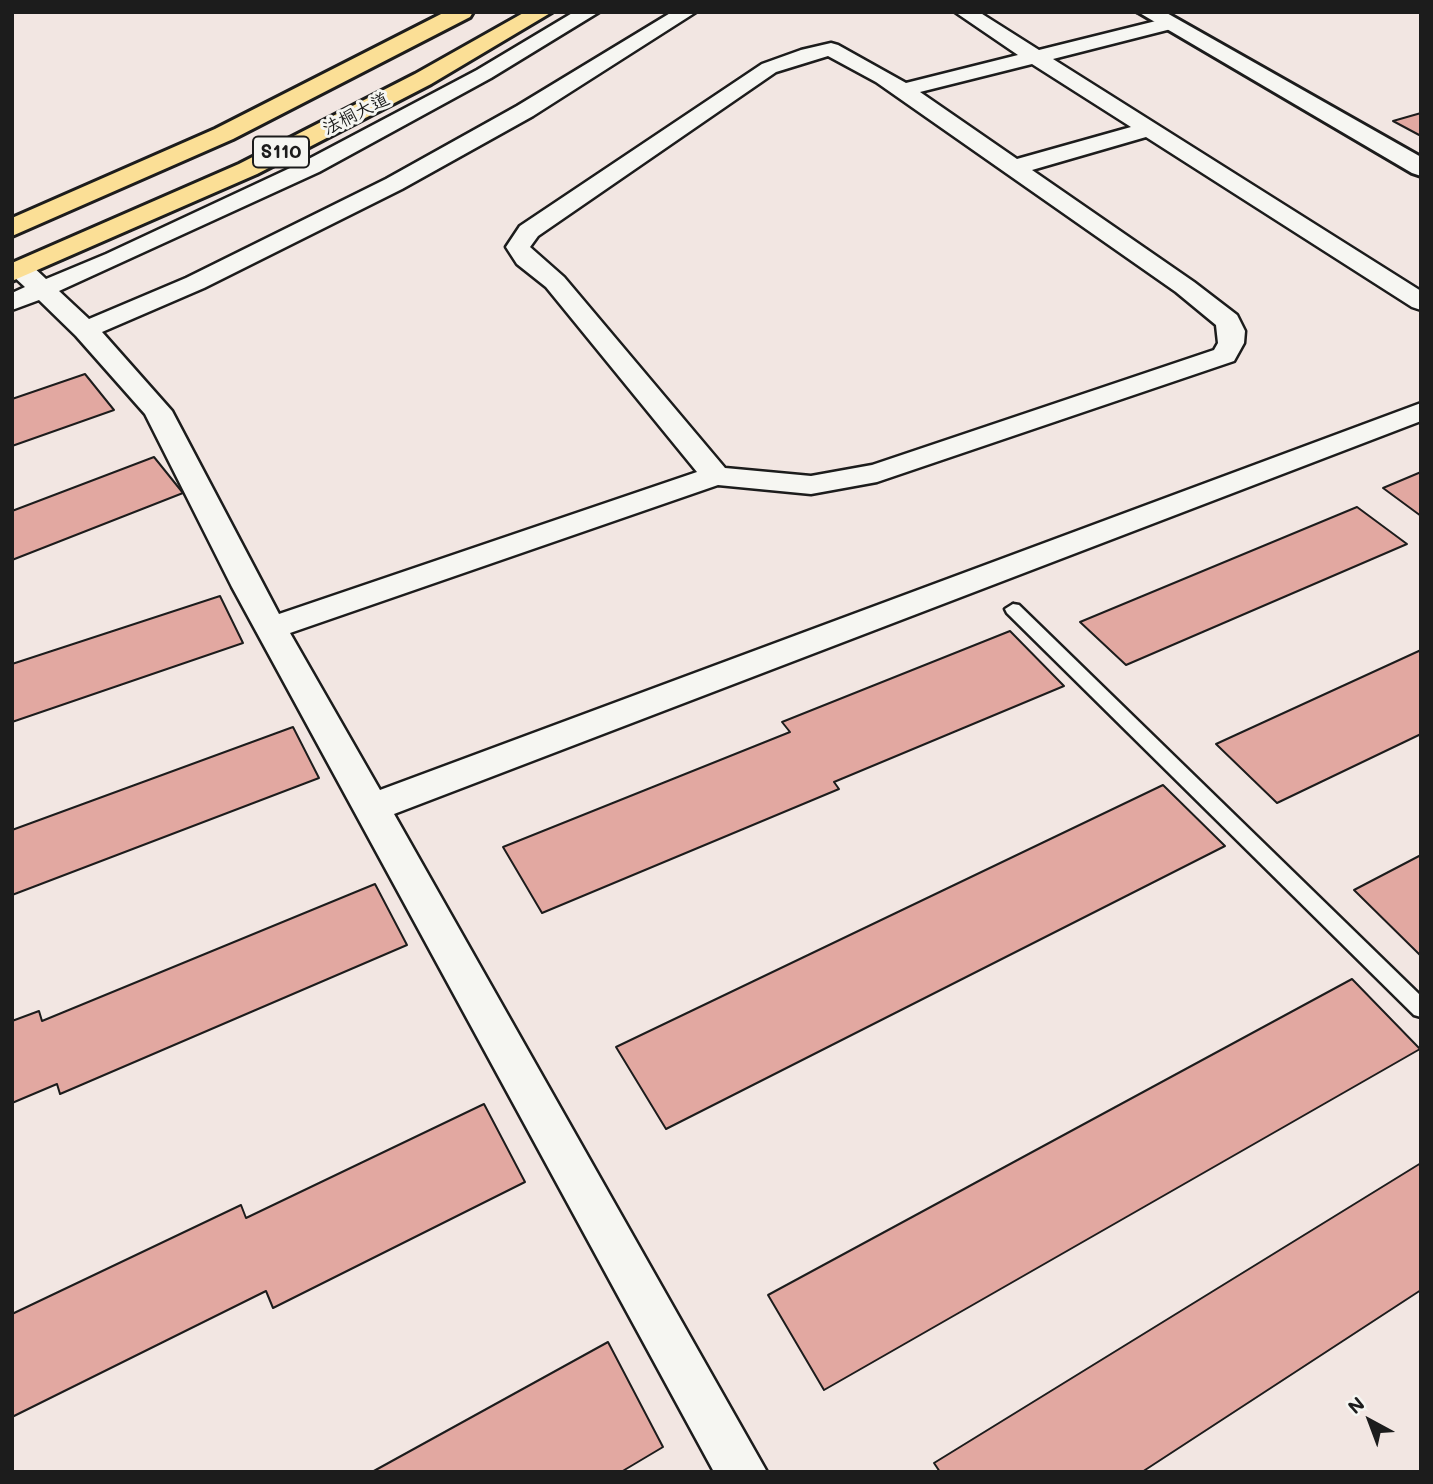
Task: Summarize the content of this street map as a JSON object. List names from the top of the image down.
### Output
{
  "streets": {
    "main road": ["法桐大道", "S110"]
  },
  "north": "top left"
}
